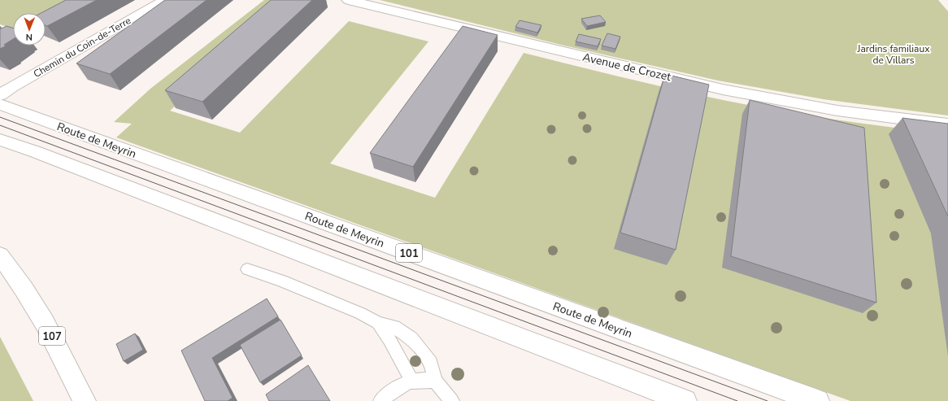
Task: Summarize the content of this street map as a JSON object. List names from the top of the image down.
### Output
{
  "streets": {
    "main road": [
      "Chemin du Coin-de-Terre",
      "Avenue de Crozet",
      "Route de Meyrin",
      "101",
      "107"
    ]
  },
  "parks": ["Jardins familiaux de Villars"],
  "north": "bottom"
}
